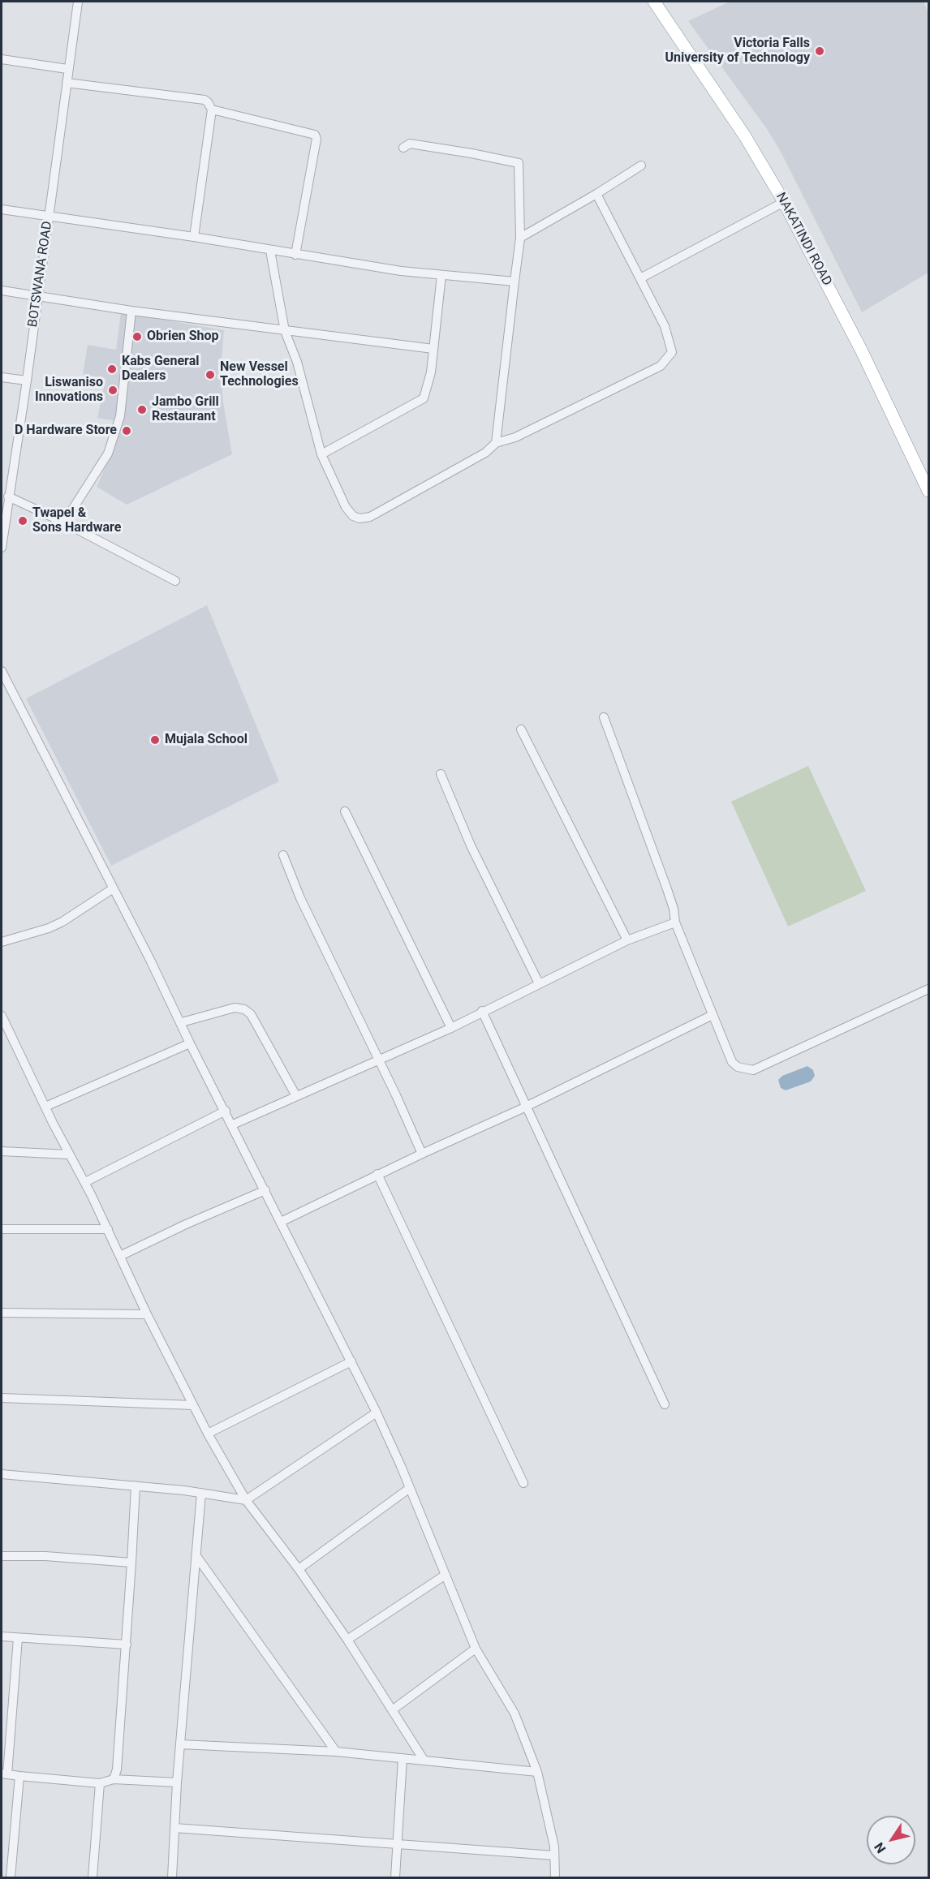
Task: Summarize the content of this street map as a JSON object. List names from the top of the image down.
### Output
{
  "streets": {
    "highway": ["NAKATINDI ROAD"],
    "street": ["BOTSWANA ROAD"]
  },
  "places": [
    "Victoria Falls University of Technology",
    "Obrien Shop",
    "Kabs General Dealers",
    "New Vessel Technologies",
    "Liswaniso Innovations",
    "Jambo Grill Restaurant",
    "D Hardware Store",
    "Twapel & Sons Hardware",
    "Mujala School"
  ],
  "north": "bottom left"
}
